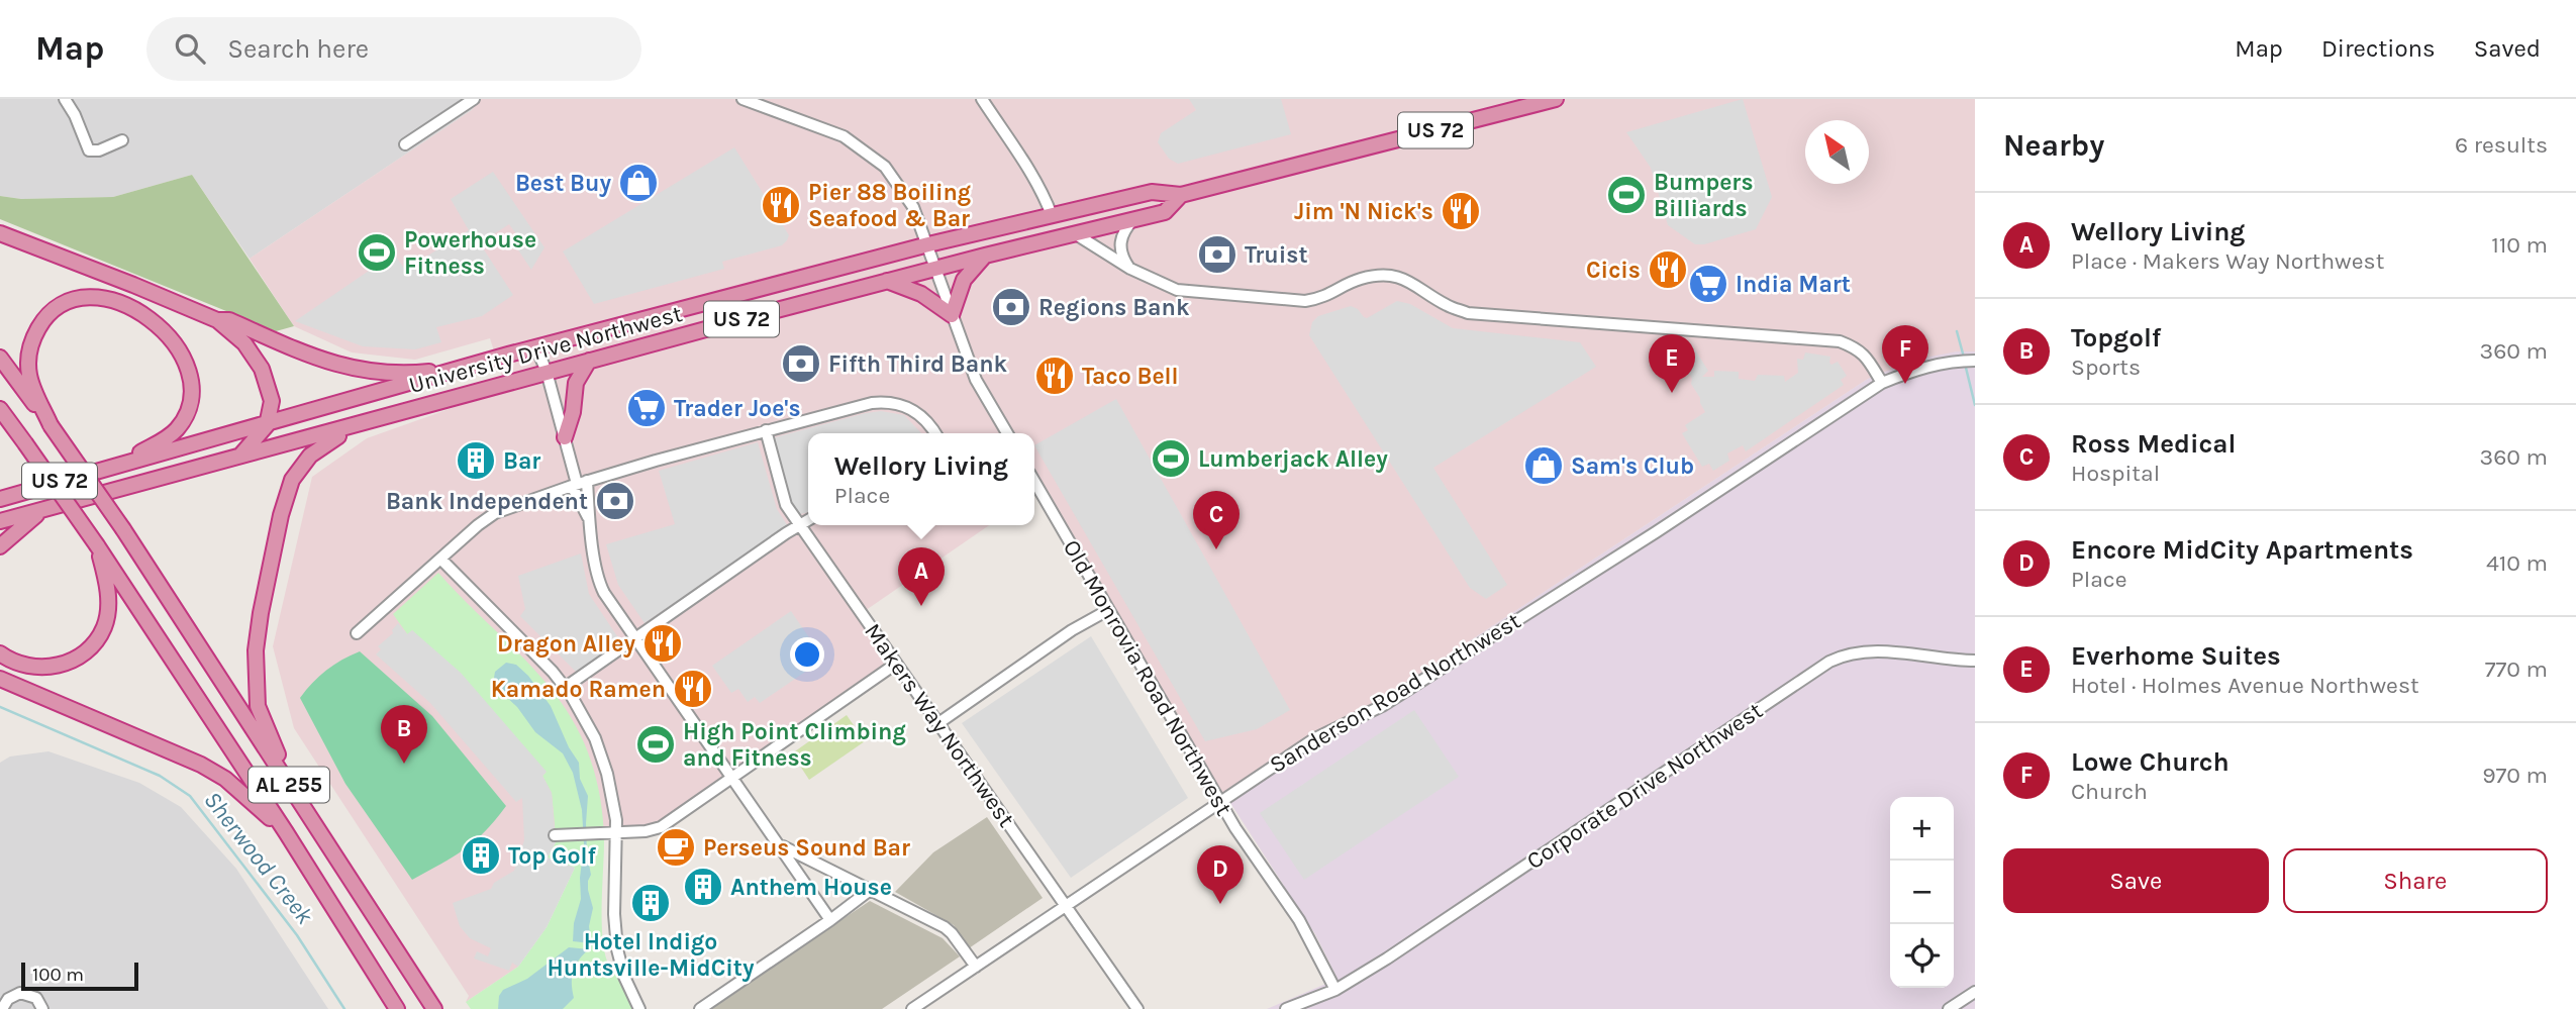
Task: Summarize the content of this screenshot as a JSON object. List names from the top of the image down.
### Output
{
  "streets": {
    "highway": ["US 72", "University Drive Northwest", "AL 255"],
    "street": [
      "Old Monrovia Road Northwest",
      "Sanderson Road Northwest",
      "Makers Way Northwest",
      "Corporate Drive Northwest"
    ]
  },
  "crossings": [
    ["Old Monrovia Road Northwest", "Sanderson Road Northwest"],
    ["Old Monrovia Road Northwest", "Corporate Drive Northwest"],
    ["Sanderson Road Northwest", "Makers Way Northwest"]
  ],
  "water": ["Sherwood Creek"],
  "places": {
    "shop": ["Best Buy", "Sam's Club"],
    "sports": [
      "Bumpers Billiards",
      "Powerhouse Fitness",
      "Lumberjack Alley",
      "High Point Climbing and Fitness"
    ],
    "restaurant": [
      "Pier 88 Boiling Seafood & Bar",
      "Jim 'N Nick's",
      "Cicis",
      "Taco Bell",
      "Dragon Alley",
      "Kamado Ramen"
    ],
    "bank": [
      "Truist",
      "Regions Bank",
      "Fifth Third Bank",
      "Bank Independent"
    ],
    "supermarket": ["India Mart", "Trader Joe's"],
    "building": [
      "Bar",
      "Top Golf",
      "Anthem House",
      "Hotel Indigo Huntsville-MidCity"
    ],
    "cafe": ["Perseus Sound Bar"]
  },
  "scale_bar": "100 m",
  "north": "top left",
  "page": {
    "header": "Map",
    "search": "Search here",
    "nav": ["Map", "Directions", "Saved"],
    "heading": ["Nearby", "6 results"],
    "list": [
      {
        "mark": "A",
        "name": "Wellory Living",
        "note": "Place · Makers Way Northwest",
        "value": "110 m"
      },
      {
        "mark": "B",
        "name": "Topgolf",
        "note": "Sports",
        "value": "360 m"
      },
      {
        "mark": "C",
        "name": "Ross Medical",
        "note": "Hospital",
        "value": "360 m"
      },
      {
        "mark": "D",
        "name": "Encore MidCity Apartments",
        "note": "Place",
        "value": "410 m"
      },
      {
        "mark": "E",
        "name": "Everhome Suites",
        "note": "Hotel · Holmes Avenue Northwest",
        "value": "770 m"
      },
      {
        "mark": "F",
        "name": "Lowe Church",
        "note": "Church",
        "value": "970 m"
      }
    ],
    "pins": [
      "F",
      "E",
      "C",
      "A",
      "B",
      "D"
    ],
    "popup": ["Wellory Living", "Place"],
    "map_buttons": ["+", "−"],
    "buttons": ["Save", "Share"],
    "scale": "100 m"
  }
}
